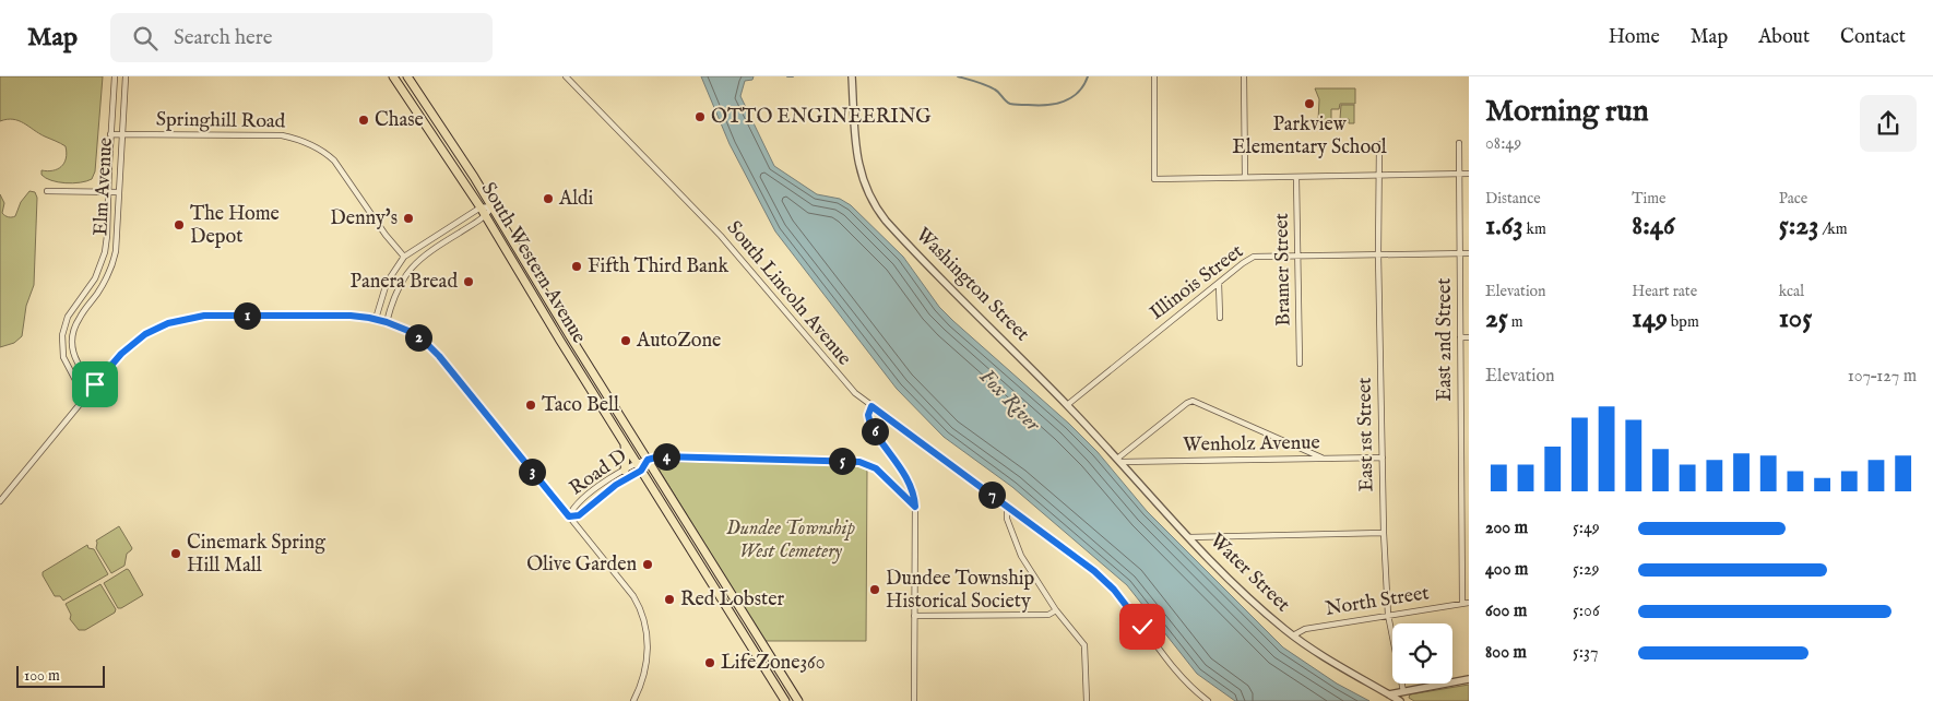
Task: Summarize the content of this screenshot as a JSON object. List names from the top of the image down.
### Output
{
  "streets": {
    "main road": ["South Western Avenue"],
    "street": [
      "Springhill Road",
      "Elm Avenue",
      "Bramer Street",
      "Illinois Street",
      "Washington Street",
      "South Lincoln Avenue",
      "East 2nd Street",
      "East 1st Street",
      "Wenholz Avenue",
      "Road D",
      "Water Street",
      "North Street"
    ]
  },
  "crossings": [
    ["Springhill Road", "Elm Avenue"],
    ["South Western Avenue", "Road D"],
    ["Bramer Street", "Illinois Street"],
    ["Illinois Street", "Washington Street"],
    ["Illinois Street", "East 2nd Street"],
    ["Illinois Street", "East 1st Street"],
    ["Washington Street", "Water Street"],
    ["East 2nd Street", "North Street"],
    ["East 1st Street", "Wenholz Avenue"],
    ["East 1st Street", "North Street"],
    ["Wenholz Avenue", "Water Street"],
    ["Water Street", "North Street"]
  ],
  "water": ["Fox River"],
  "parks": ["Dundee Township West Cemetery"],
  "places": [
    "Parkview Elementary School",
    "OTTO ENGINEERING",
    "Chase",
    "Aldi",
    "Denny's",
    "The Home Depot",
    "Fifth Third Bank",
    "Panera Bread",
    "AutoZone",
    "Taco Bell",
    "Cinemark Spring Hill Mall",
    "Olive Garden",
    "Dundee Township Historical Society",
    "Red Lobster",
    "LifeZone360"
  ],
  "scale_bar": "100 m",
  "page": {
    "header": "Map",
    "search": "Search here",
    "nav": [
      "Home",
      "Map",
      "About",
      "Contact"
    ],
    "heading": ["Morning run", "08:49"],
    "stats": [
      ["Distance", "1.63 km"],
      ["Time", "8:46"],
      ["Pace", "5:23 /km"],
      ["Elevation", "25 m"],
      ["Heart rate", "149 bpm"],
      ["kcal", "105"]
    ],
    "pins": [
      "1",
      "2",
      "6",
      "4",
      "5",
      "3",
      "7"
    ],
    "chart": ["Elevation", "107–127 m"],
    "list": [
      {
        "name": "200 m",
        "note": "5:49"
      },
      {
        "name": "400 m",
        "note": "5:29"
      },
      {
        "name": "600 m",
        "note": "5:06"
      },
      {
        "name": "800 m",
        "note": "5:37"
      }
    ],
    "scale": "100 m"
  }
}
